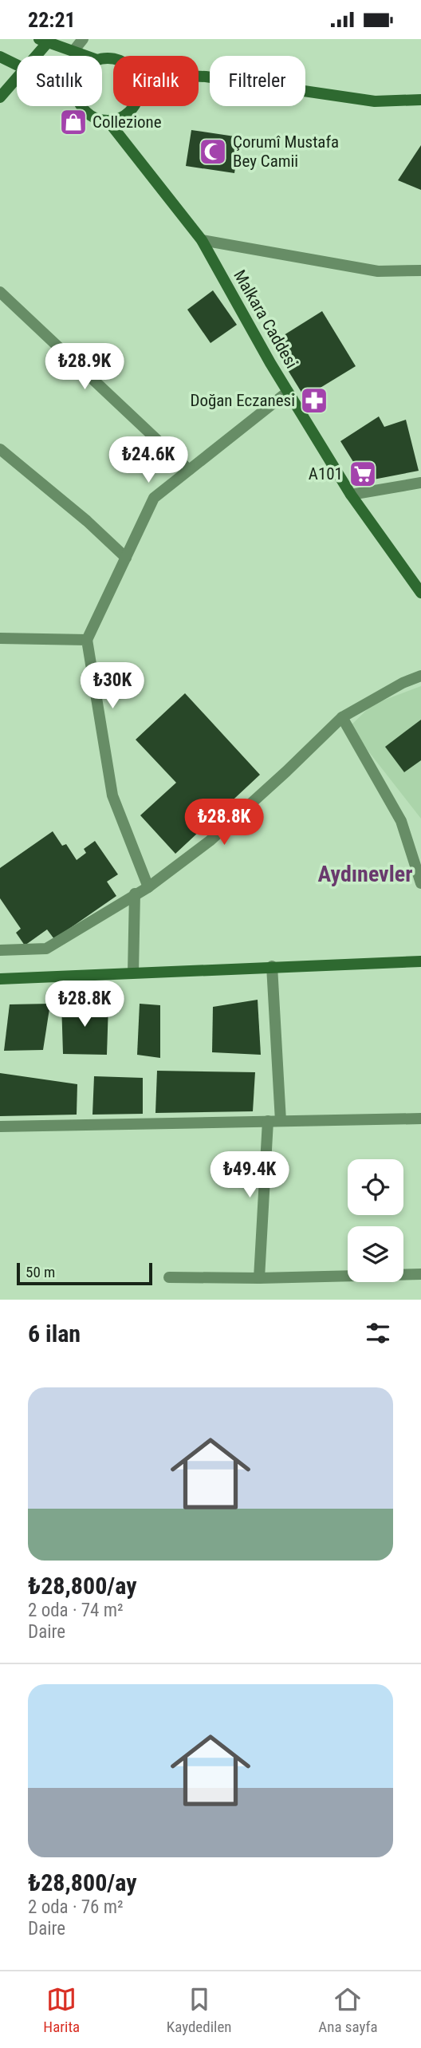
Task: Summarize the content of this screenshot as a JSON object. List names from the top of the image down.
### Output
{
  "streets": {
    "main road": ["Malkara Caddesi"]
  },
  "districts": ["Aydınevler"],
  "places": {
    "shop": ["Collezione"],
    "mosque": ["Çorumî Mustafa Bey Camii"],
    "pharmacy": ["Doğan Eczanesi"],
    "supermarket": ["A101"]
  },
  "scale_bar": "50 m",
  "page": {
    "status": "22:21",
    "chip": ["Satılık", "Kiralık", "Filtreler"],
    "price": [
      "₺28.9K",
      "₺24.6K",
      "₺30K",
      "₺28.8K",
      "₺28.8K",
      "₺49.4K"
    ],
    "scale": "50 m",
    "heading": "6 ilan",
    "list": [
      {
        "name": "₺28,800/ay",
        "note": "2 oda · 74 m² · Daire"
      },
      {
        "name": "₺28,800/ay",
        "note": "2 oda · 76 m² · Daire"
      }
    ],
    "tabs": ["Harita", "Kaydedilen", "Ana sayfa"]
  }
}
